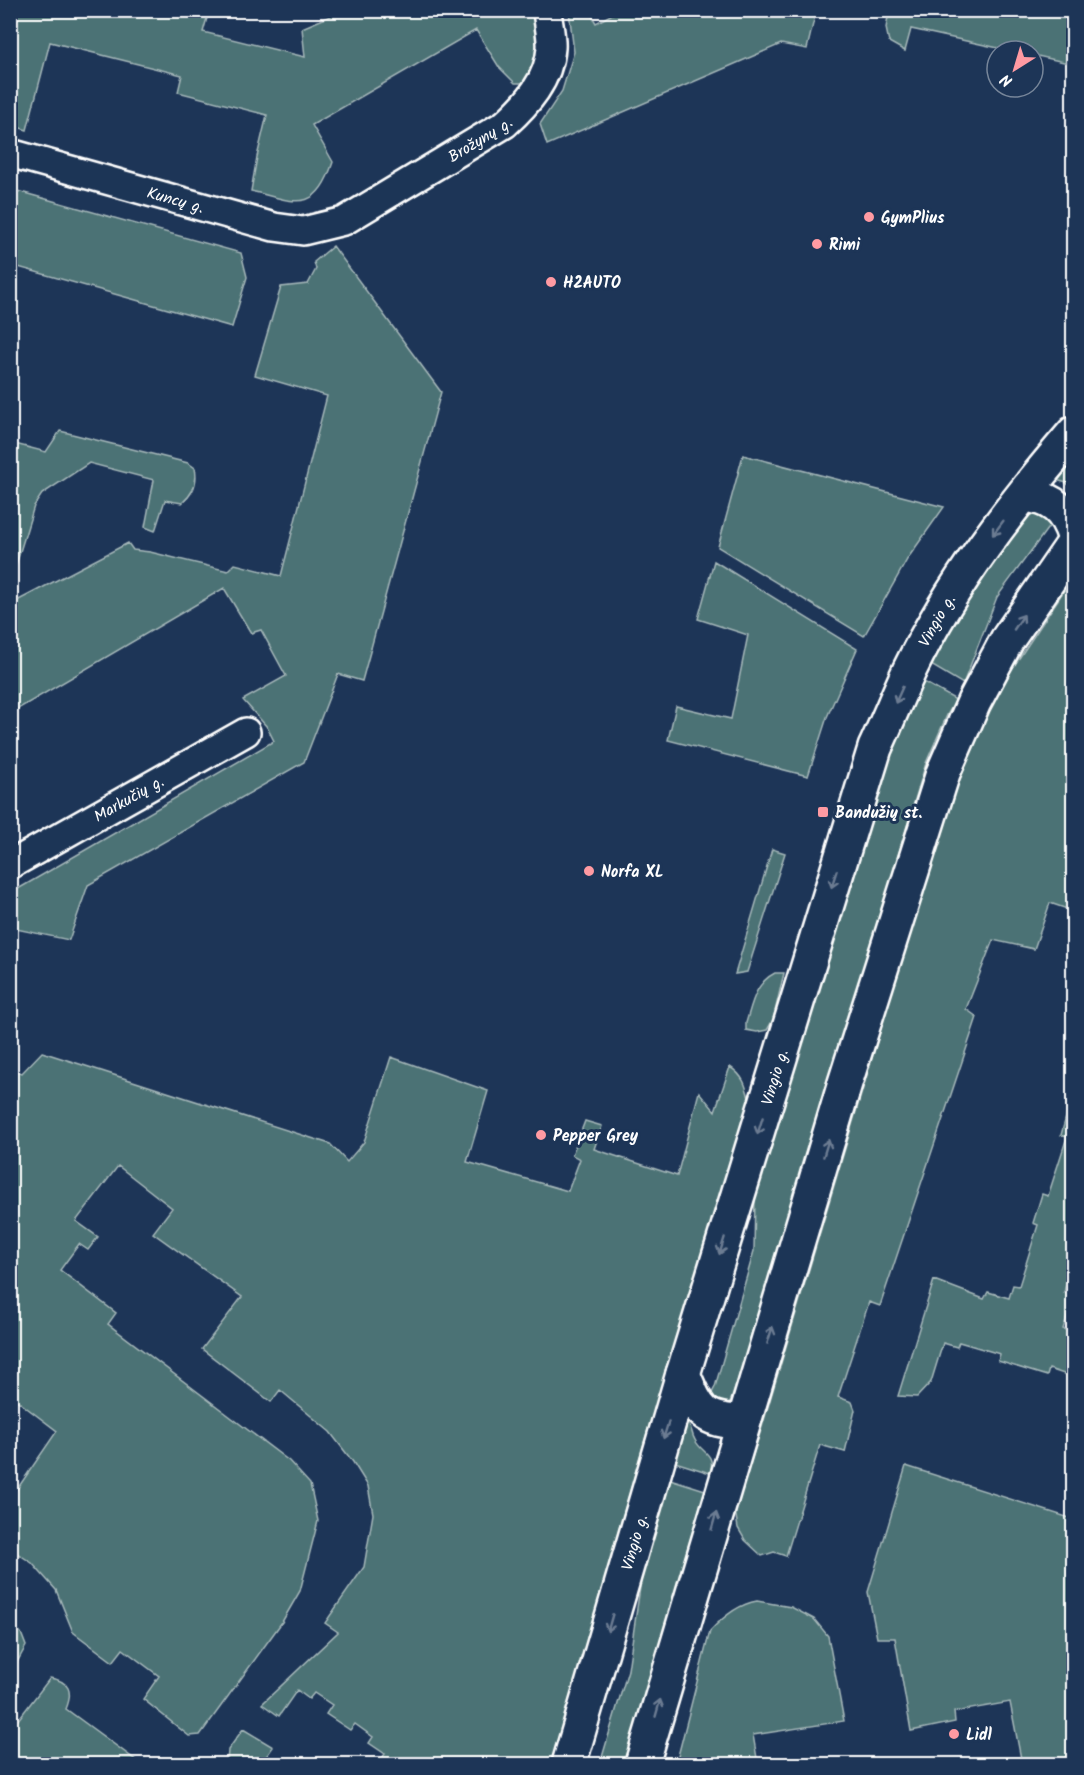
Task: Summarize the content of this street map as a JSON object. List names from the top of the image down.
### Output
{
  "streets": {
    "main road": ["Vingio g."],
    "street": ["Brožynų g.", "Kuncų g.", "Markučių g."]
  },
  "crossings": [
    ["Brožynų g.", "Kuncų g."]
  ],
  "places": {
    "other": [
      "GymPlius",
      "Rimi",
      "H2AUTO",
      "Norfa XL",
      "Pepper Grey",
      "Lidl"
    ],
    "transit": ["Bandužių st."]
  },
  "north": "bottom left"
}
